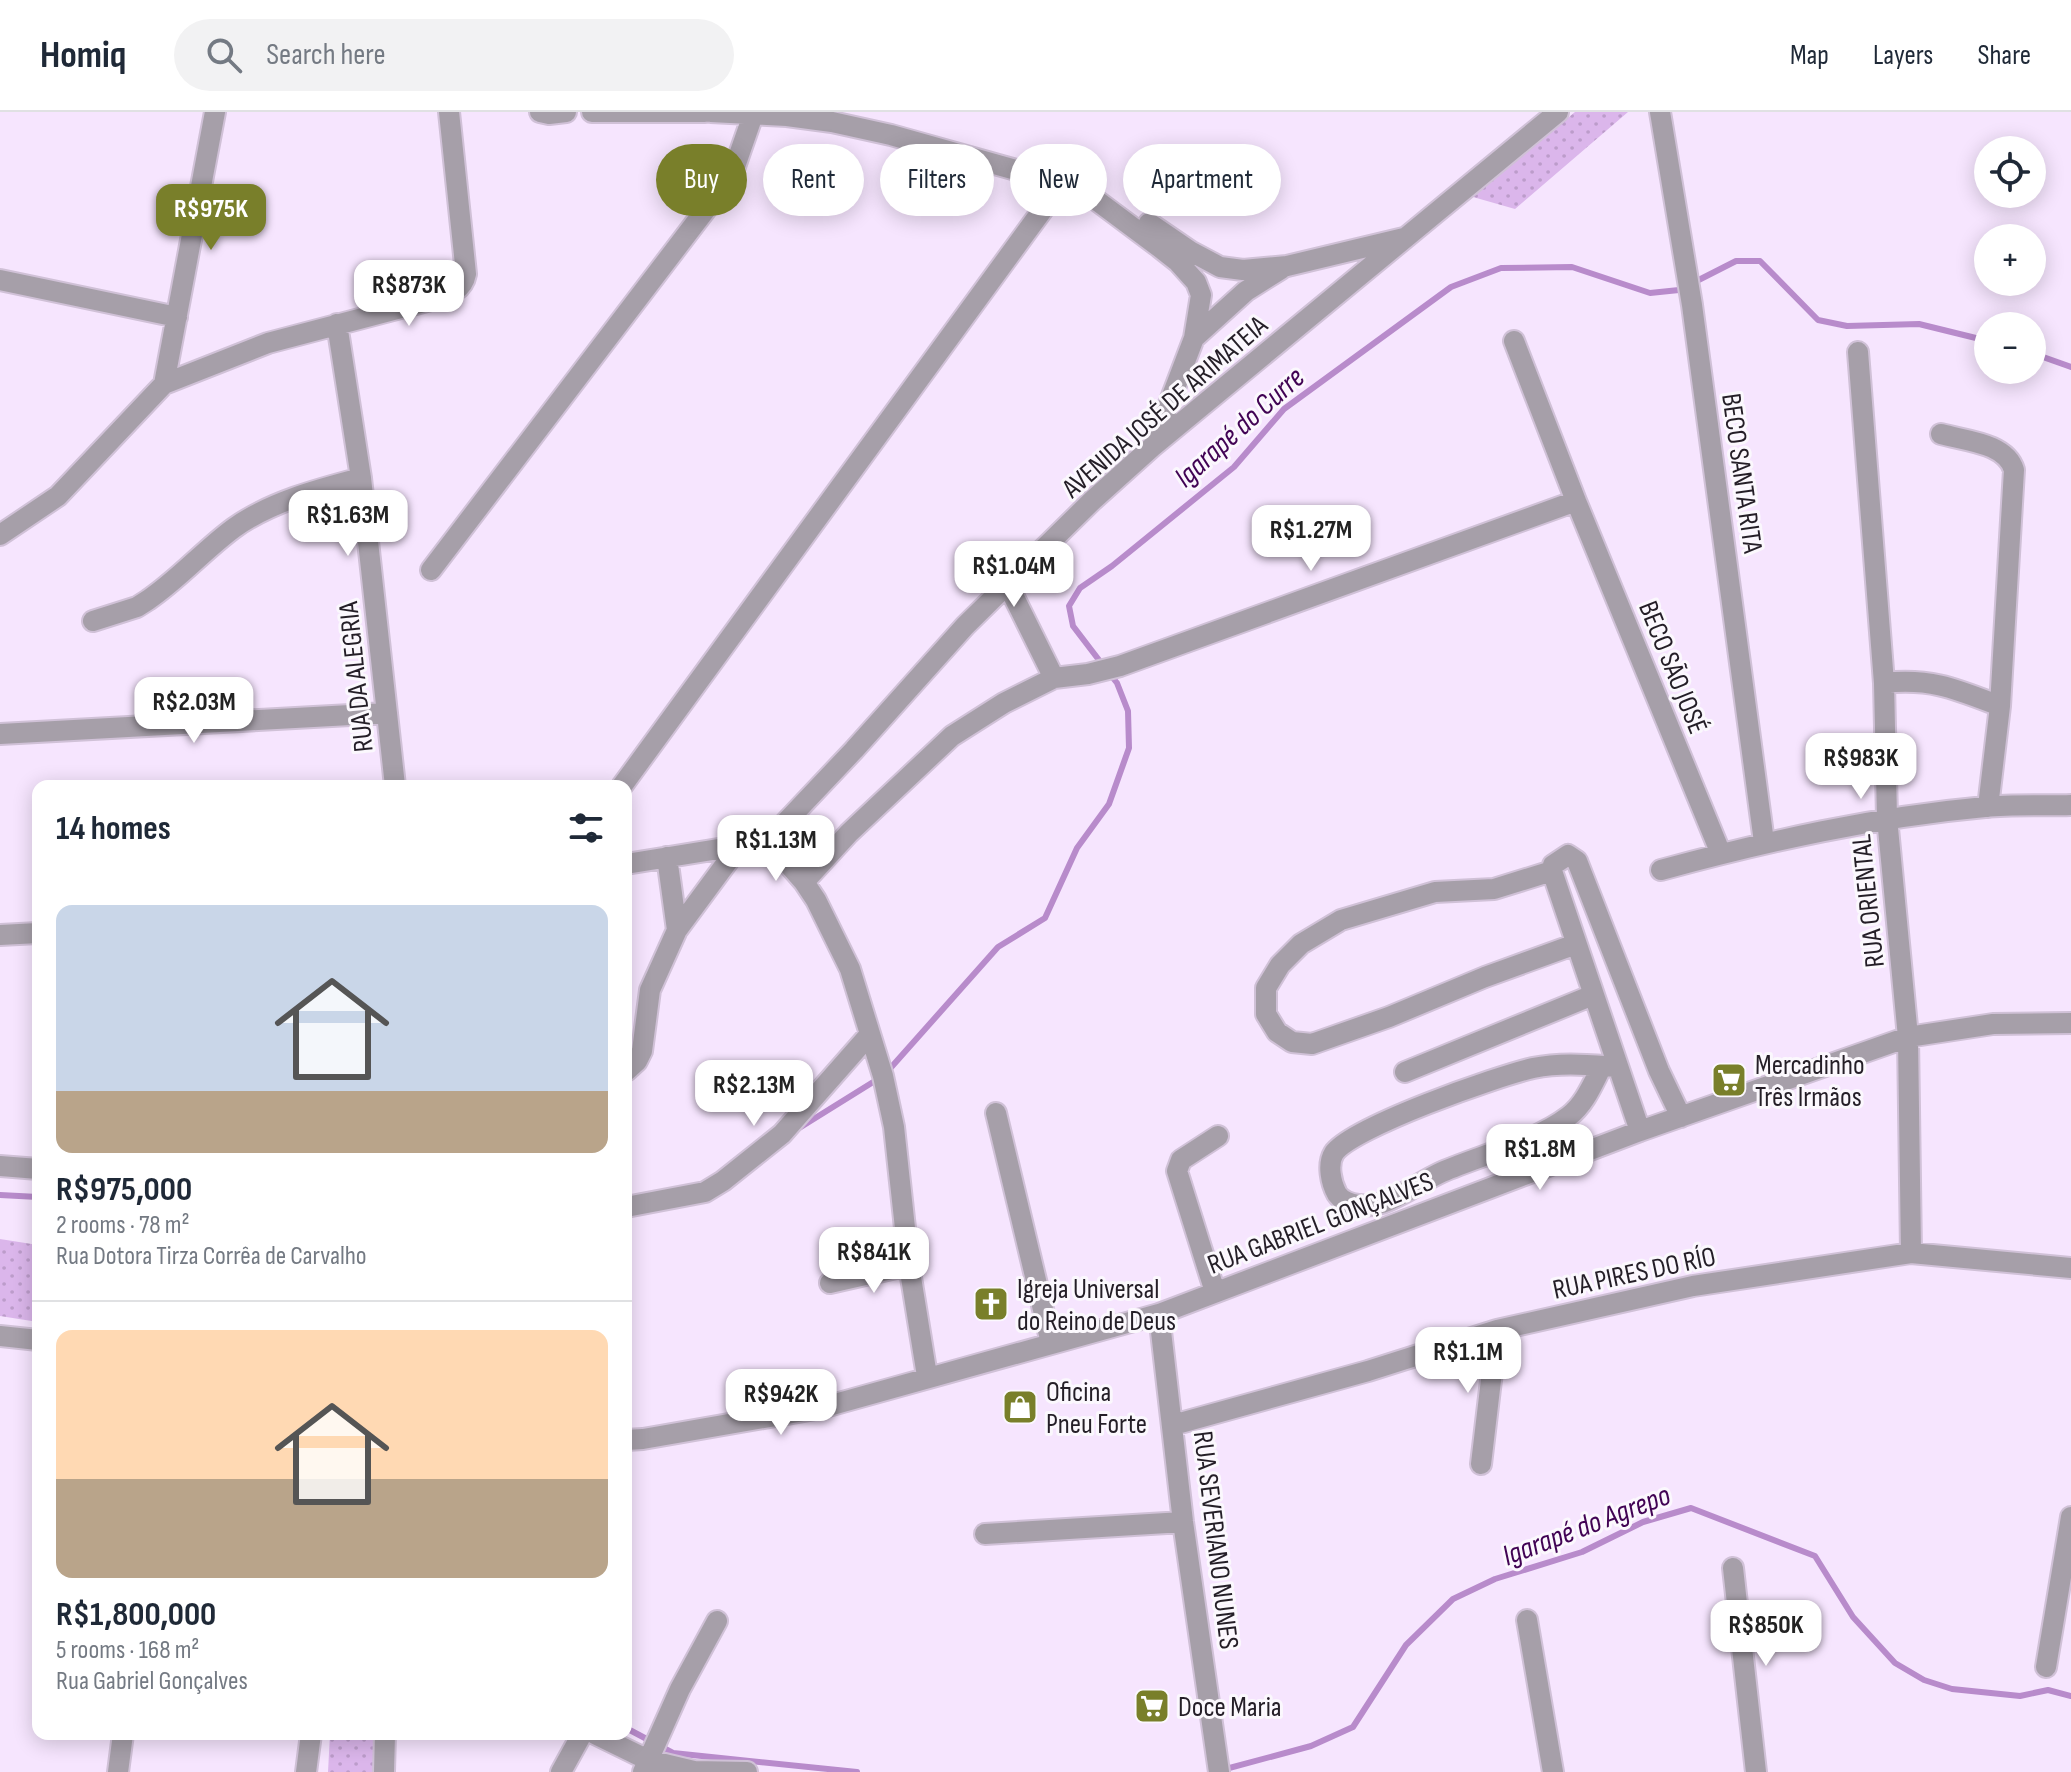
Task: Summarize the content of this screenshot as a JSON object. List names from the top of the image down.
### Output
{
  "streets": {
    "street": [
      "AVENIDA JOSÉ DE ARIMATEIA",
      "BECO SANTA RITA",
      "BECO SÃO JOSÉ",
      "RUA DA ALEGRIA",
      "RUA ORIENTAL",
      "RUA GABRIEL GONÇALVES",
      "RUA PIRES DO RÍO",
      "RUA SEVERIANO NUNES"
    ]
  },
  "crossings": [
    ["RUA ORIENTAL", "RUA GABRIEL GONÇALVES"],
    ["RUA ORIENTAL", "RUA PIRES DO RÍO"],
    ["RUA GABRIEL GONÇALVES", "RUA SEVERIANO NUNES"],
    ["RUA PIRES DO RÍO", "RUA SEVERIANO NUNES"]
  ],
  "water": ["Igarapé do Curre", "Igarapé do Agrepo"],
  "places": {
    "supermarket": ["Mercadinho Três Irmãos", "Doce Maria"],
    "church": ["Igreja Universal do Reino de Deus"],
    "shop": ["Oficina Pneu Forte"]
  },
  "page": {
    "header": "Homiq",
    "search": "Search here",
    "nav": ["Map", "Layers", "Share"],
    "map_buttons": ["+", "−"],
    "chip": [
      "Buy",
      "Rent",
      "Filters",
      "New",
      "Apartment"
    ],
    "price": [
      "R$975K",
      "R$873K",
      "R$1.63M",
      "R$1.27M",
      "R$1.04M",
      "R$2.03M",
      "R$983K",
      "R$1.13M",
      "R$2.13M",
      "R$1.8M",
      "R$841K",
      "R$1.1M",
      "R$942K",
      "R$850K"
    ],
    "heading": "14 homes",
    "list": [
      {
        "name": "R$975,000",
        "note": "2 rooms · 78 m² · Rua Dotora Tirza Corrêa de Carvalho"
      },
      {
        "name": "R$1,800,000",
        "note": "5 rooms · 168 m² · Rua Gabriel Gonçalves"
      }
    ]
  }
}
